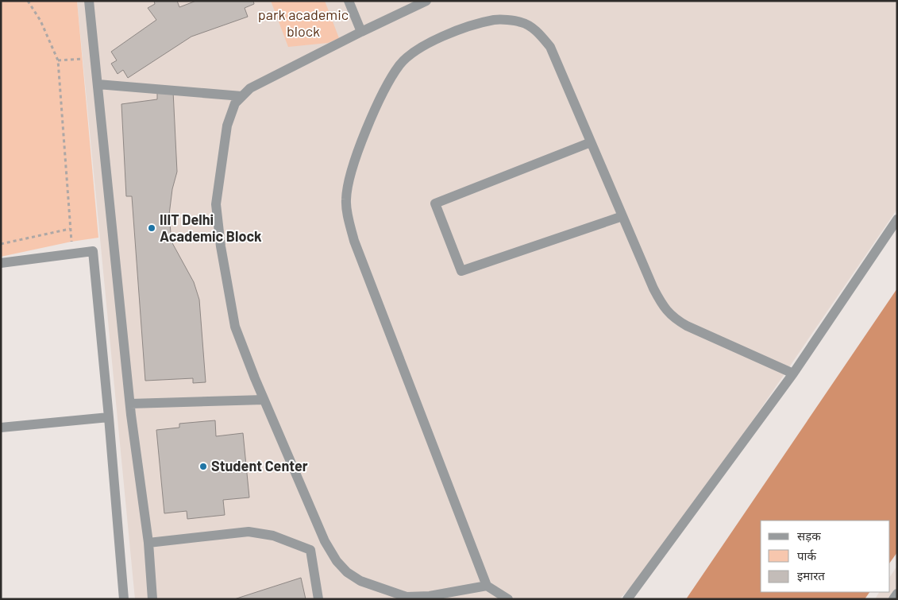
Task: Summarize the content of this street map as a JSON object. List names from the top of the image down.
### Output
{
  "parks": ["park academic block"],
  "places": ["IIIT Delhi Academic Block", "Student Center"],
  "legend": ["सड़क", "पार्क", "इमारत"]
}
